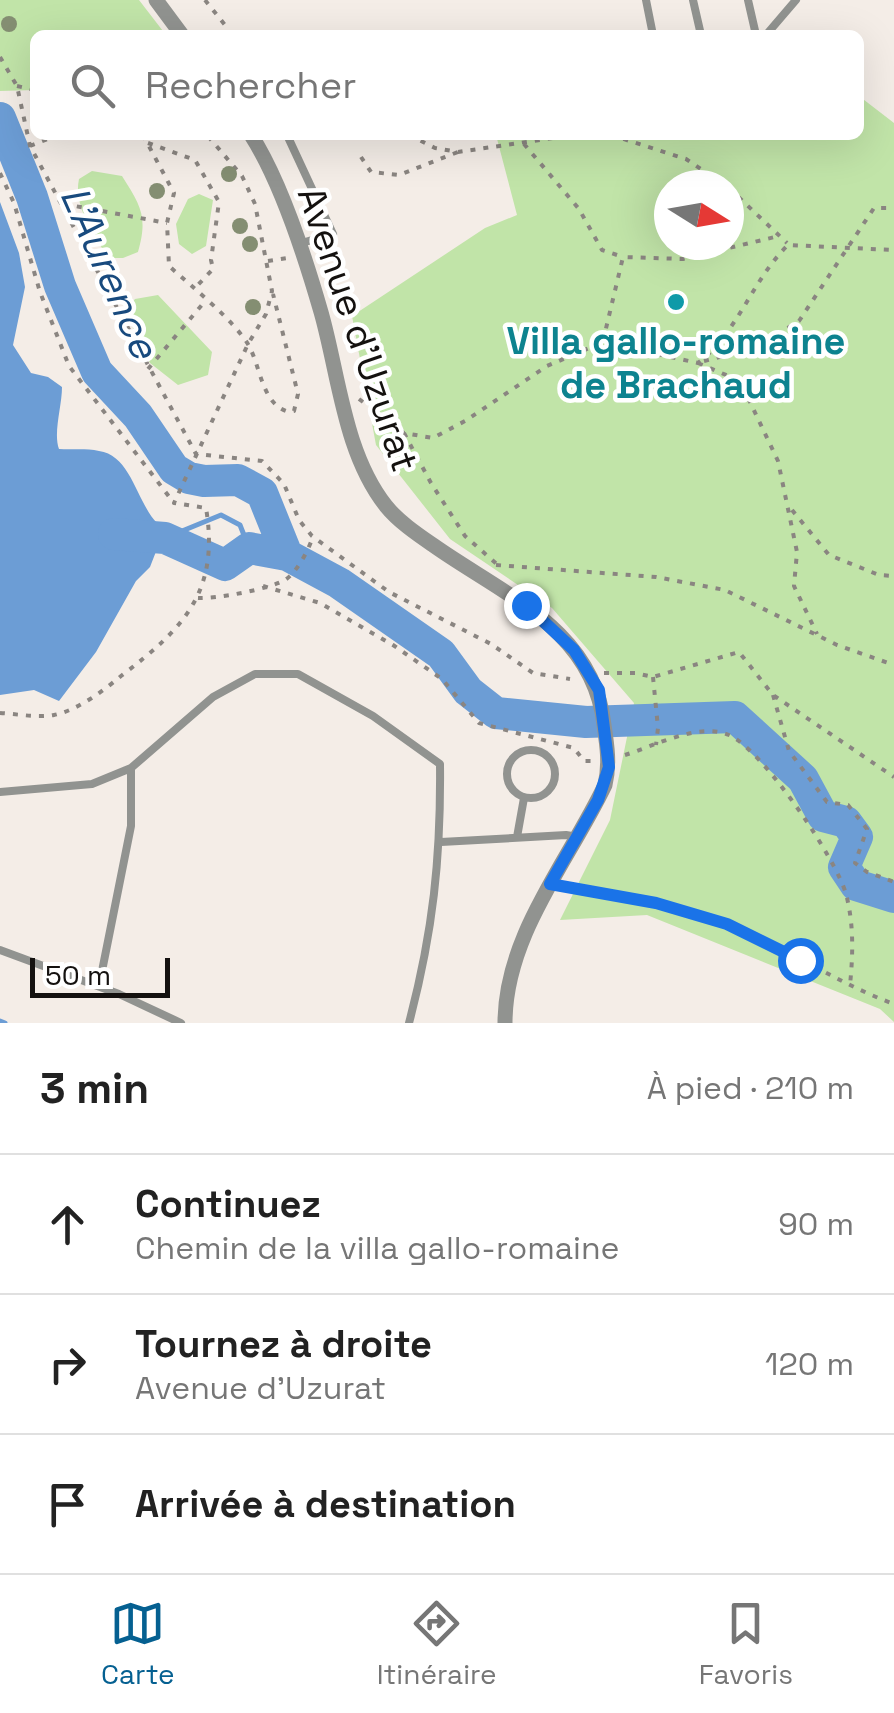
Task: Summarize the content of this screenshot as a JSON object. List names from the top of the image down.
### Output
{
  "streets": {
    "street": ["Avenue d'Uzurat"]
  },
  "water": ["L'Aurence"],
  "places": ["Villa gallo-romaine de Brachaud"],
  "scale_bar": "50 m",
  "north": "right",
  "page": {
    "search": "Rechercher",
    "scale": "50 m",
    "heading": ["3 min", "À pied · 210 m"],
    "list": [
      ["Continuez", "Chemin de la villa gallo-romaine", "90 m"],
      ["Tournez à droite", "Avenue d'Uzurat", "120 m"],
      "Arrivée à destination"
    ],
    "nav": ["Carte", "Itinéraire", "Favoris"]
  }
}
